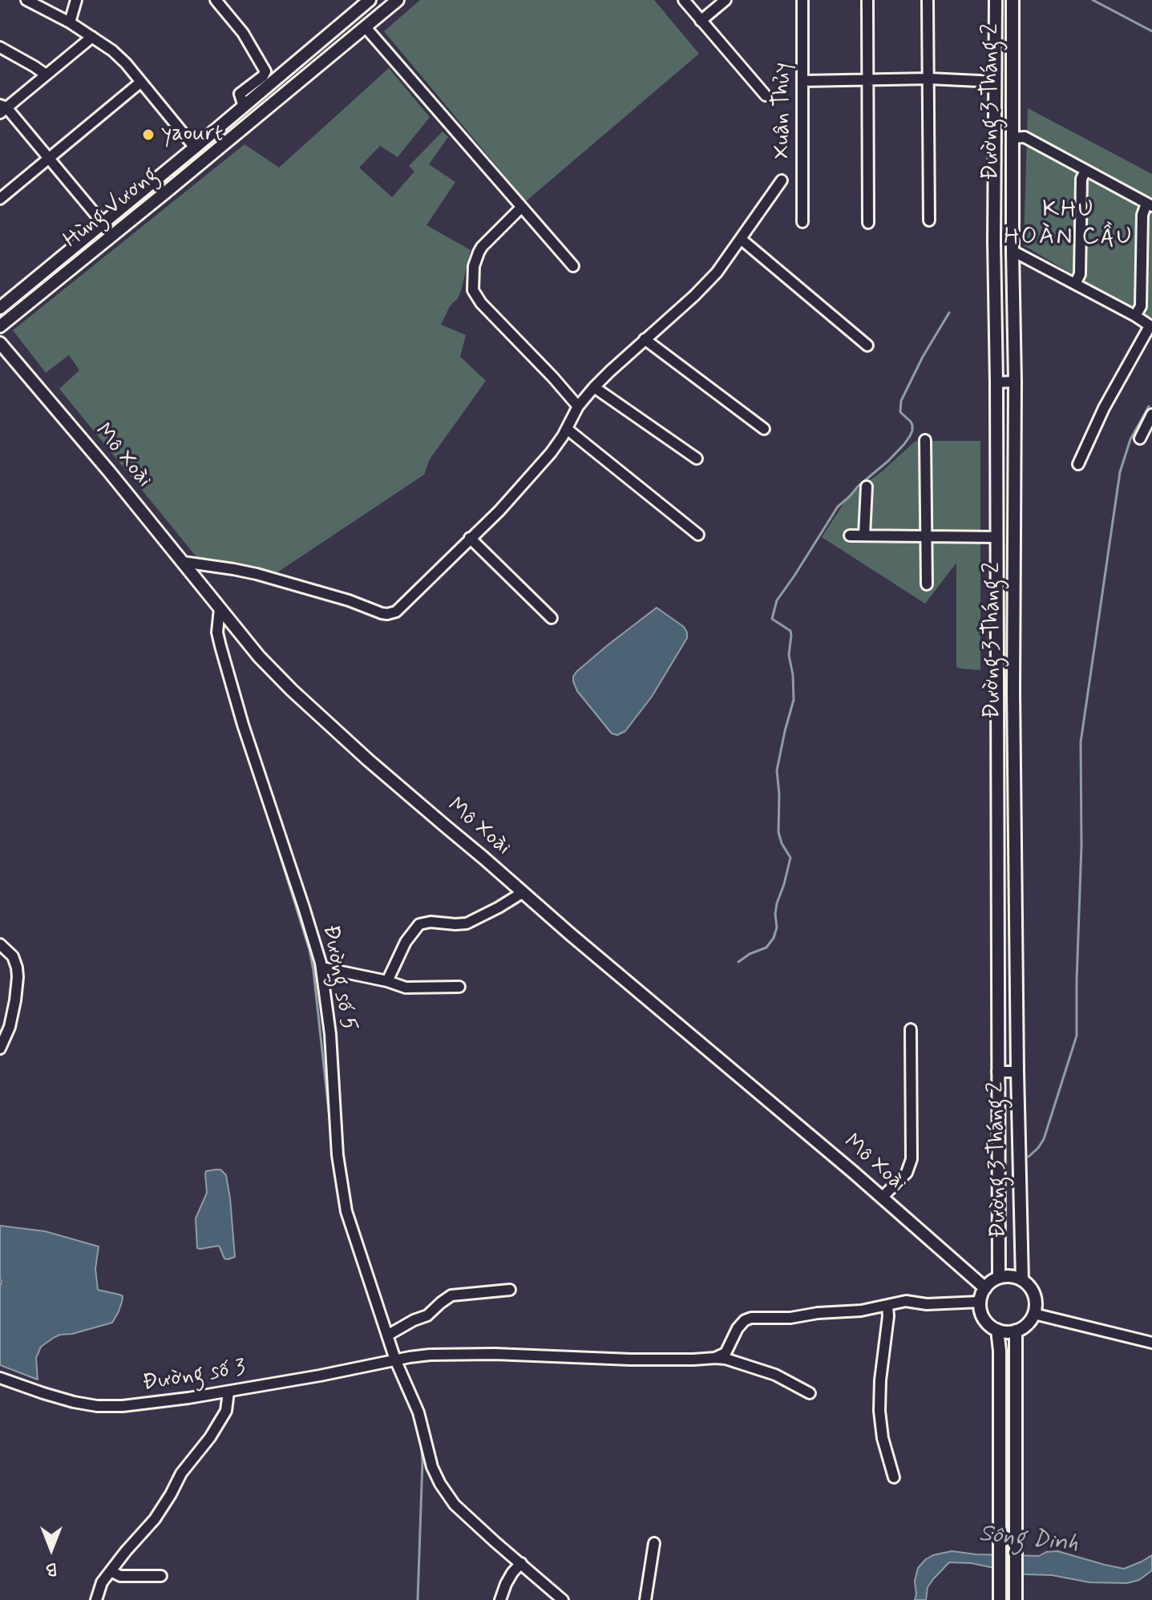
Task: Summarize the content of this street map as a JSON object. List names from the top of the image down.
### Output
{
  "streets": {
    "main road": ["Đường 3 Tháng 2", "Hùng Vương", "Mô Xoài"],
    "street": ["Xuân Thủy", "Đường số 5", "Đường số 3"]
  },
  "crossings": [
    ["Đường 3 Tháng 2", "Mô Xoài"],
    ["Mô Xoài", "Đường số 5"],
    ["Đường số 5", "Đường số 3"]
  ],
  "districts": ["KHU HOÀN CẦU"],
  "water": ["Sông Dinh"],
  "places": ["yaourt"],
  "north": "bottom"
}
